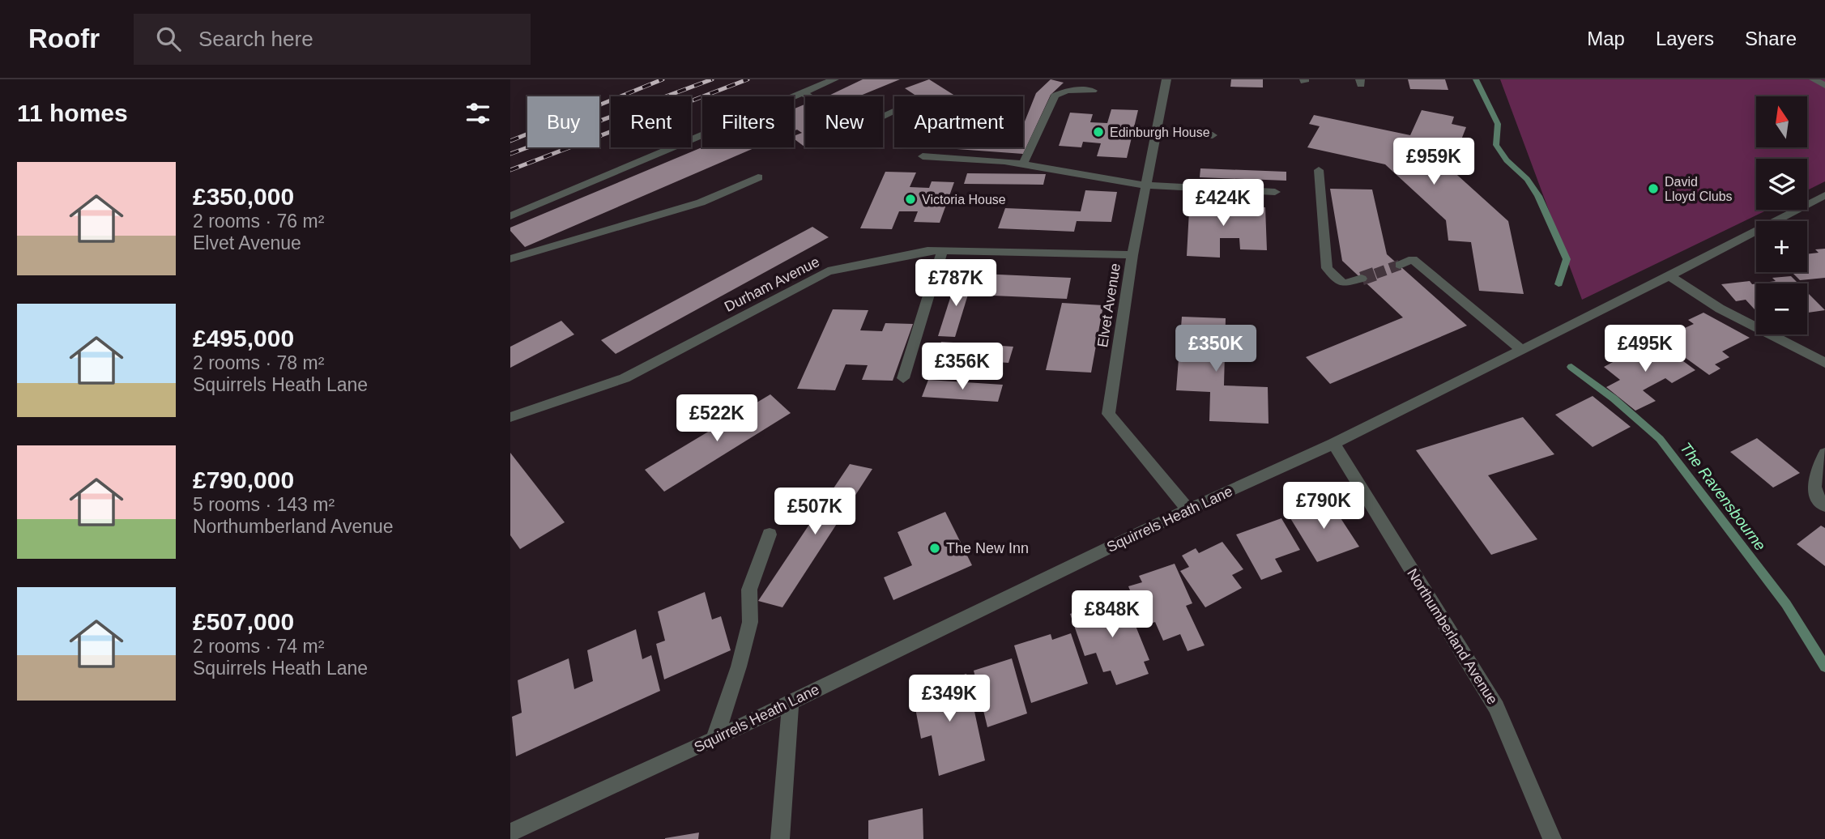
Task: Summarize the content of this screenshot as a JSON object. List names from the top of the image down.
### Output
{
  "streets": {
    "street": [
      "Durham Avenue",
      "Elvet Avenue",
      "Squirrels Heath Lane",
      "Northumberland Avenue"
    ]
  },
  "crossings": [
    ["Durham Avenue", "Elvet Avenue"],
    ["Elvet Avenue", "Squirrels Heath Lane"],
    ["Squirrels Heath Lane", "Northumberland Avenue"]
  ],
  "water": ["The Ravensbourne"],
  "places": [
    "Edinburgh House",
    "David Lloyd Clubs",
    "Victoria House",
    "The New Inn"
  ],
  "north": "top",
  "page": {
    "header": "Roofr",
    "search": "Search here",
    "nav": ["Map", "Layers", "Share"],
    "heading": "11 homes",
    "map_buttons": ["+", "−"],
    "chip": [
      "Buy",
      "Rent",
      "Filters",
      "New",
      "Apartment"
    ],
    "price": [
      "£959K",
      "£424K",
      "£787K",
      "£350K",
      "£495K",
      "£356K",
      "£522K",
      "£790K",
      "£507K",
      "£848K",
      "£349K"
    ],
    "list": [
      {
        "name": "£350,000",
        "note": "2 rooms · 76 m² · Elvet Avenue"
      },
      {
        "name": "£495,000",
        "note": "2 rooms · 78 m² · Squirrels Heath Lane"
      },
      {
        "name": "£790,000",
        "note": "5 rooms · 143 m² · Northumberland Avenue"
      },
      {
        "name": "£507,000",
        "note": "2 rooms · 74 m² · Squirrels Heath Lane"
      }
    ]
  }
}
